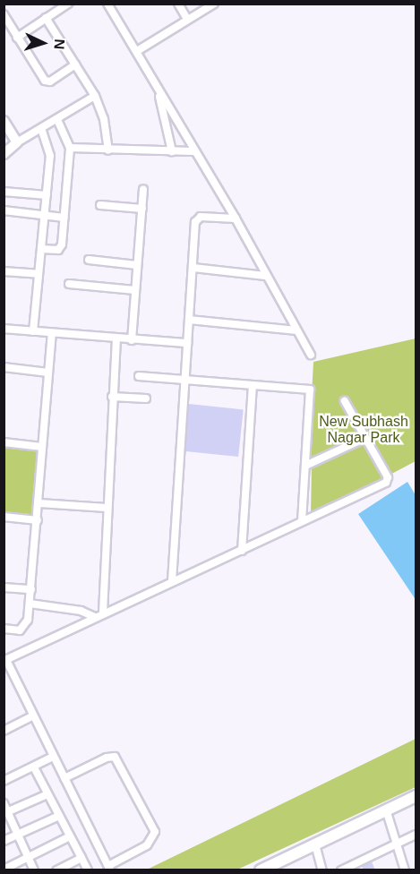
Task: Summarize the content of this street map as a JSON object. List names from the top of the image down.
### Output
{
  "parks": ["New Subhash Nagar Park"],
  "north": "right"
}
